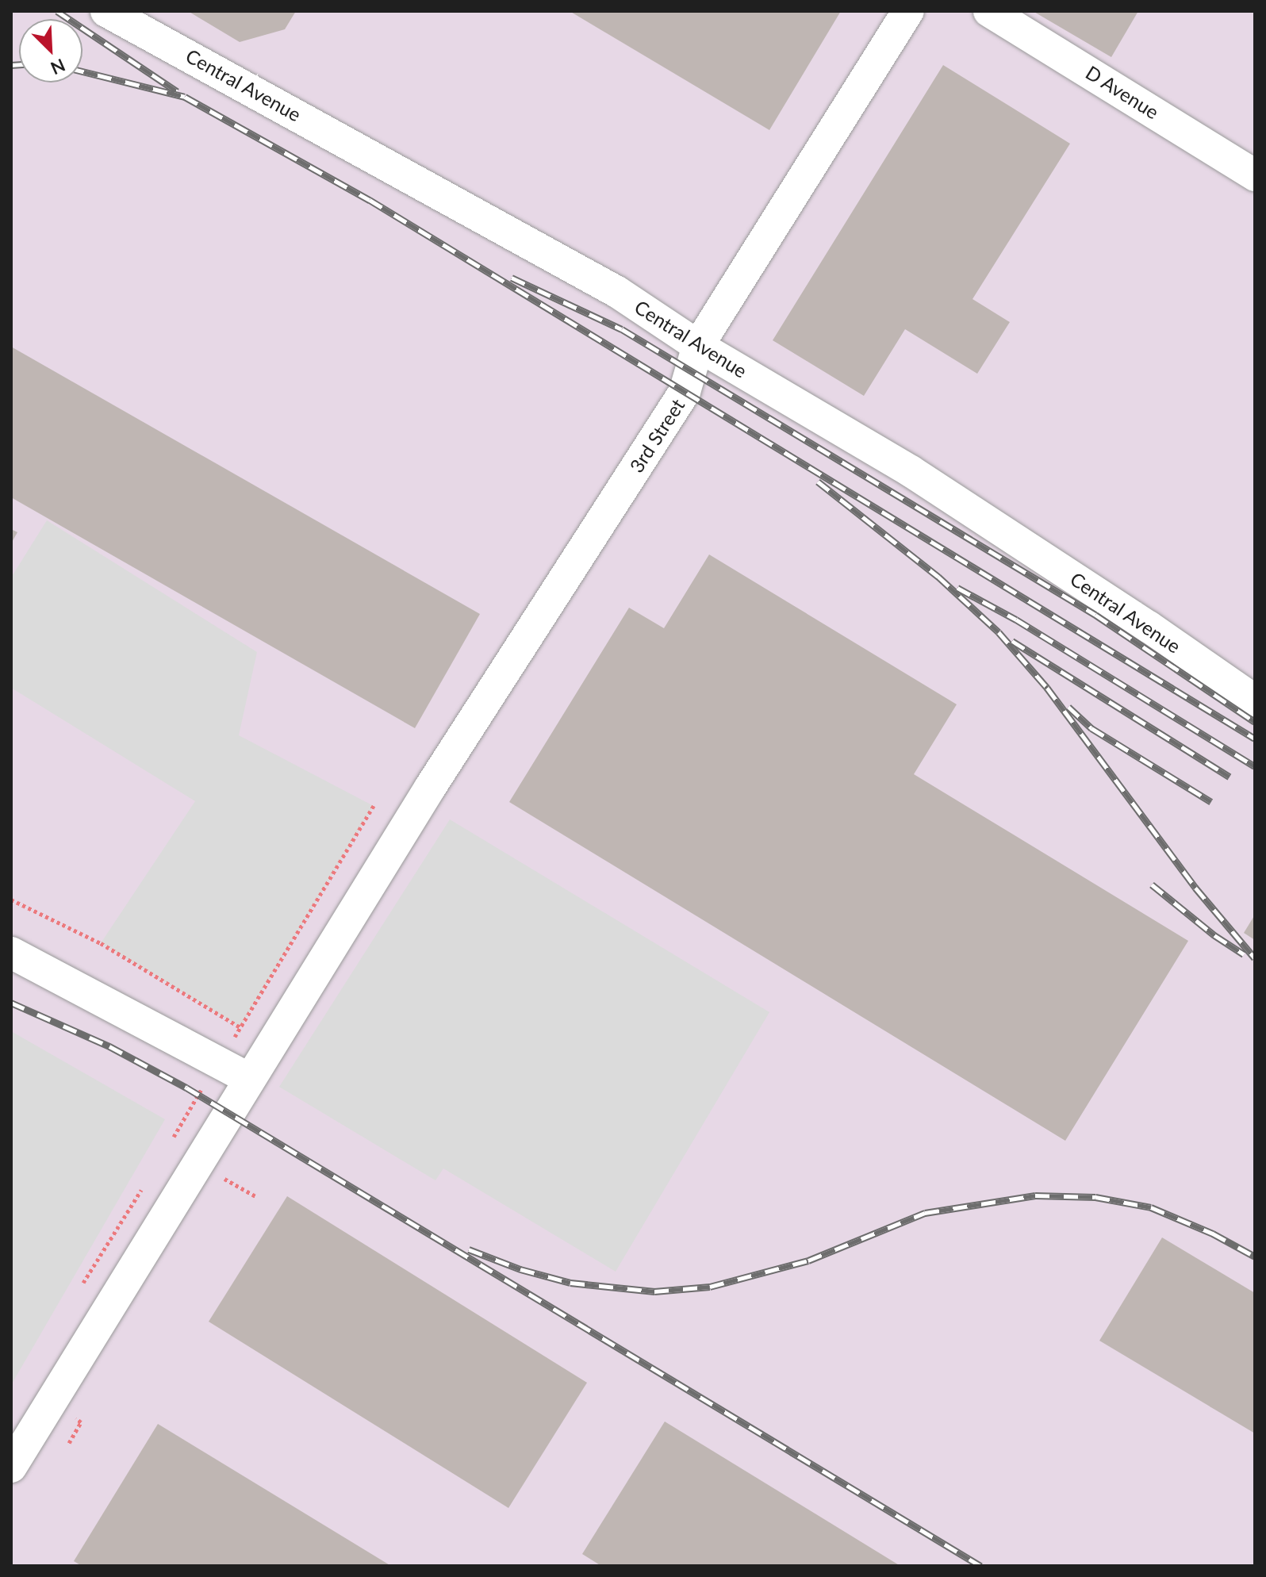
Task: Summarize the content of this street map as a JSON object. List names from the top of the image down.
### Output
{
  "streets": {
    "street": ["Central Avenue", "D Avenue", "3rd Street"]
  },
  "crossings": [
    ["Central Avenue", "3rd Street"]
  ],
  "north": "bottom right"
}
